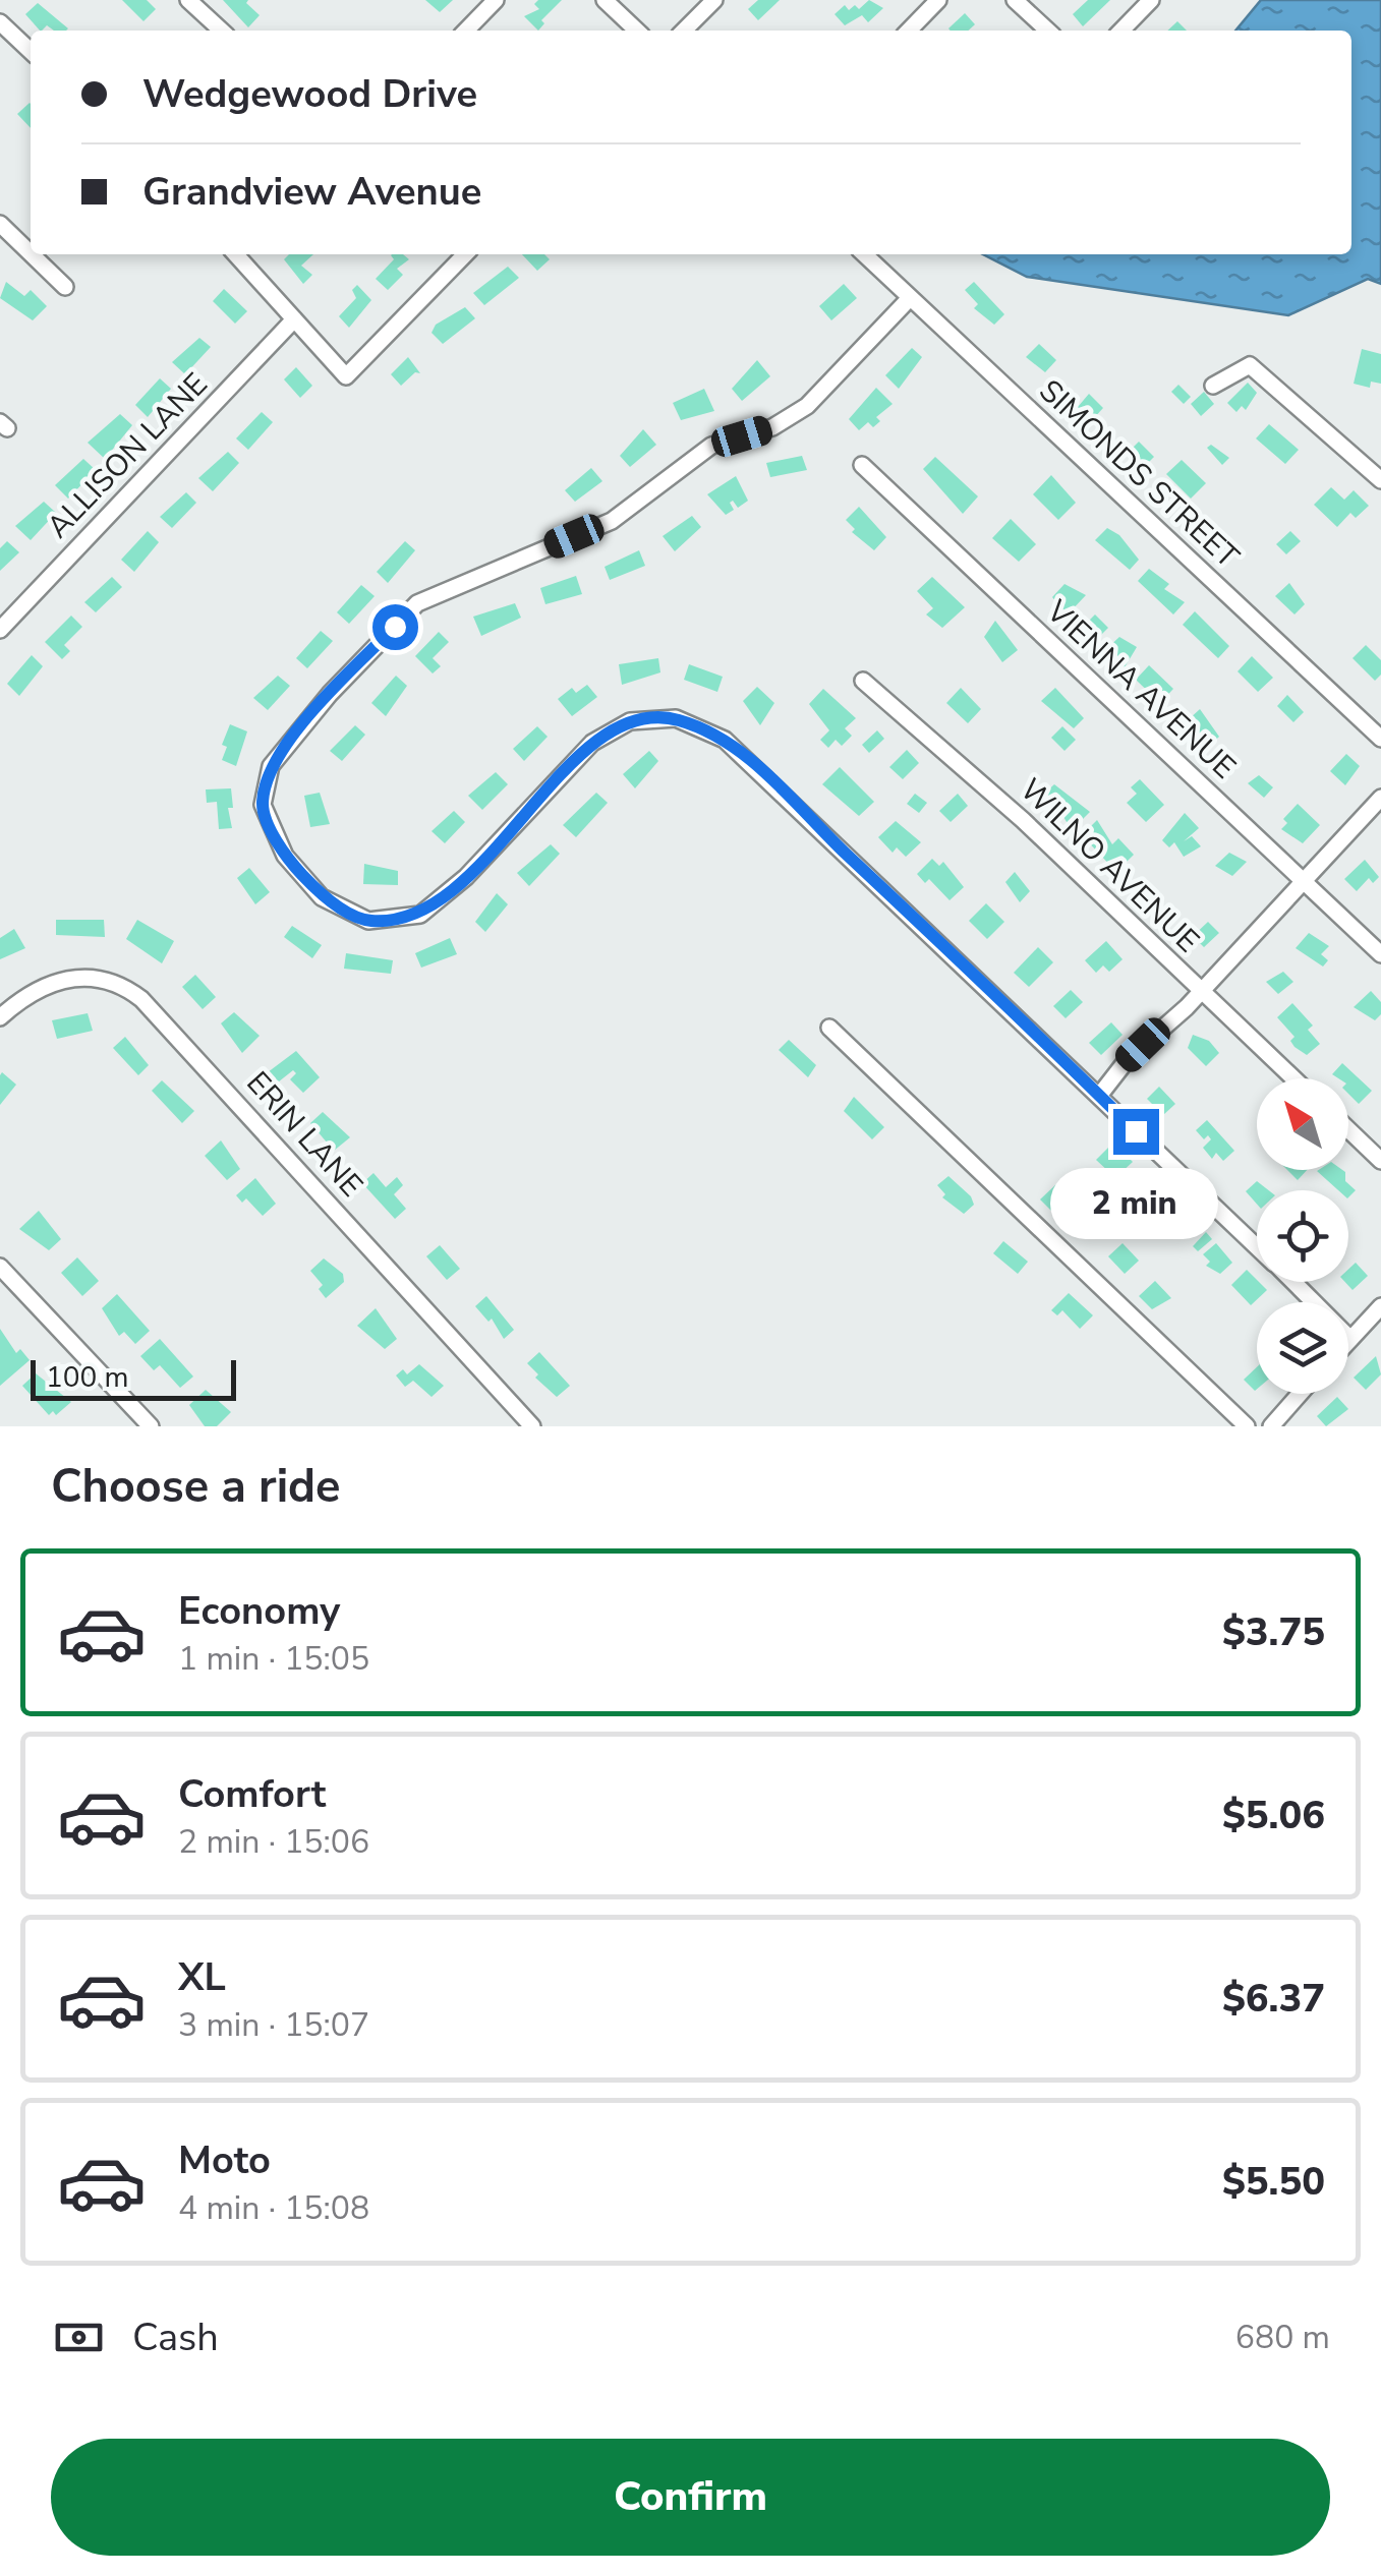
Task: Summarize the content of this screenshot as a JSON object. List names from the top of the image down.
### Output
{
  "streets": {
    "street": [
      "ALLISON LANE",
      "SIMONDS STREET",
      "VIENNA AVENUE",
      "WILNO AVENUE",
      "ERIN LANE"
    ]
  },
  "scale_bar": "100 m",
  "north": "top left",
  "page": {
    "banner": ["Wedgewood Drive", "Grandview Avenue"],
    "bubble": "2 min",
    "scale": "100 m",
    "heading": "Choose a ride",
    "list": [
      {
        "name": "Economy",
        "note": "1 min · 15:05",
        "value": "$3.75"
      },
      {
        "name": "Comfort",
        "note": "2 min · 15:06",
        "value": "$5.06"
      },
      {
        "name": "XL",
        "note": "3 min · 15:07",
        "value": "$6.37"
      },
      {
        "name": "Moto",
        "note": "4 min · 15:08",
        "value": "$5.50"
      }
    ],
    "pay": ["Cash", "680 m"],
    "buttons": "Confirm"
  }
}
